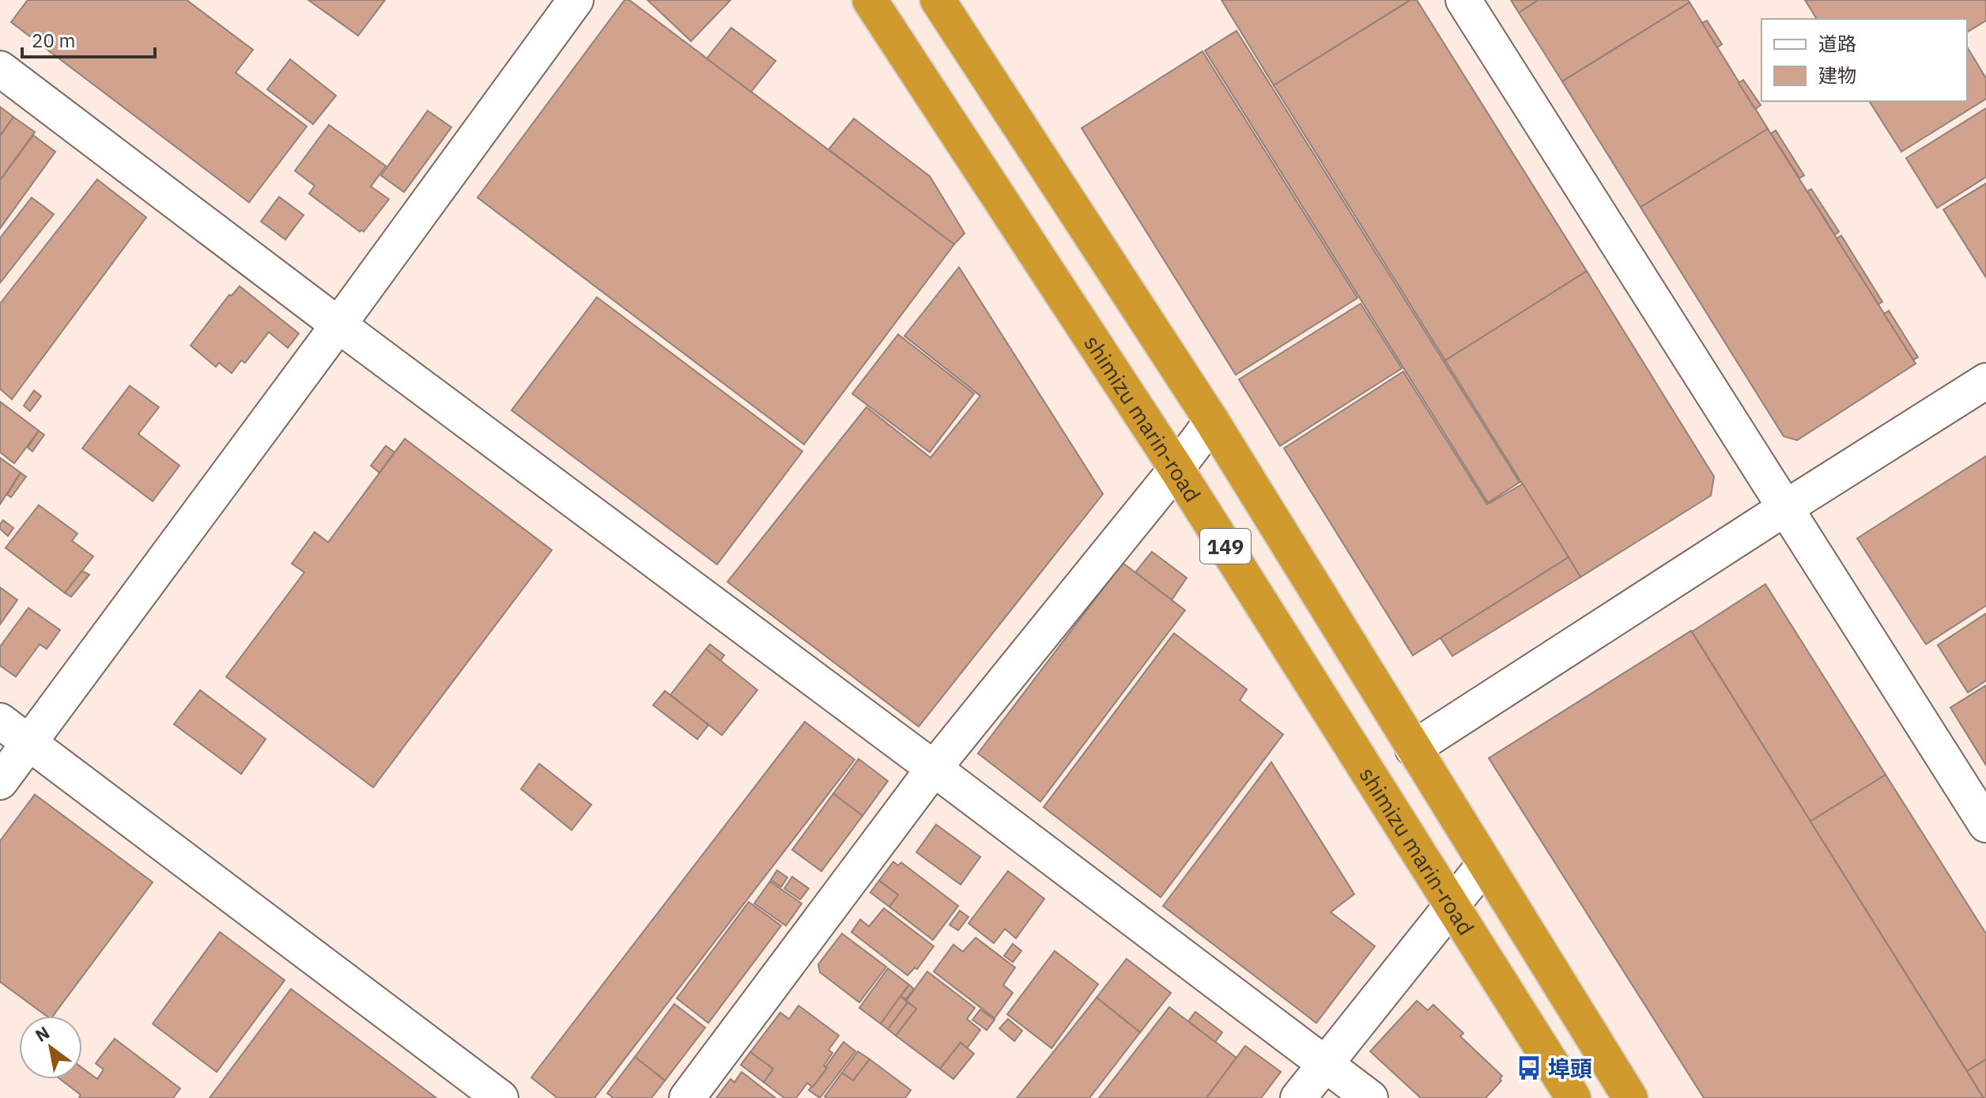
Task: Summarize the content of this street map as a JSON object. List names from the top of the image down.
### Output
{
  "streets": {
    "highway": ["shimizu marin-road", "149"]
  },
  "places": {
    "bus stop": ["埠頭"]
  },
  "legend": ["道路", "建物"],
  "scale_bar": "20 m",
  "north": "top left"
}
